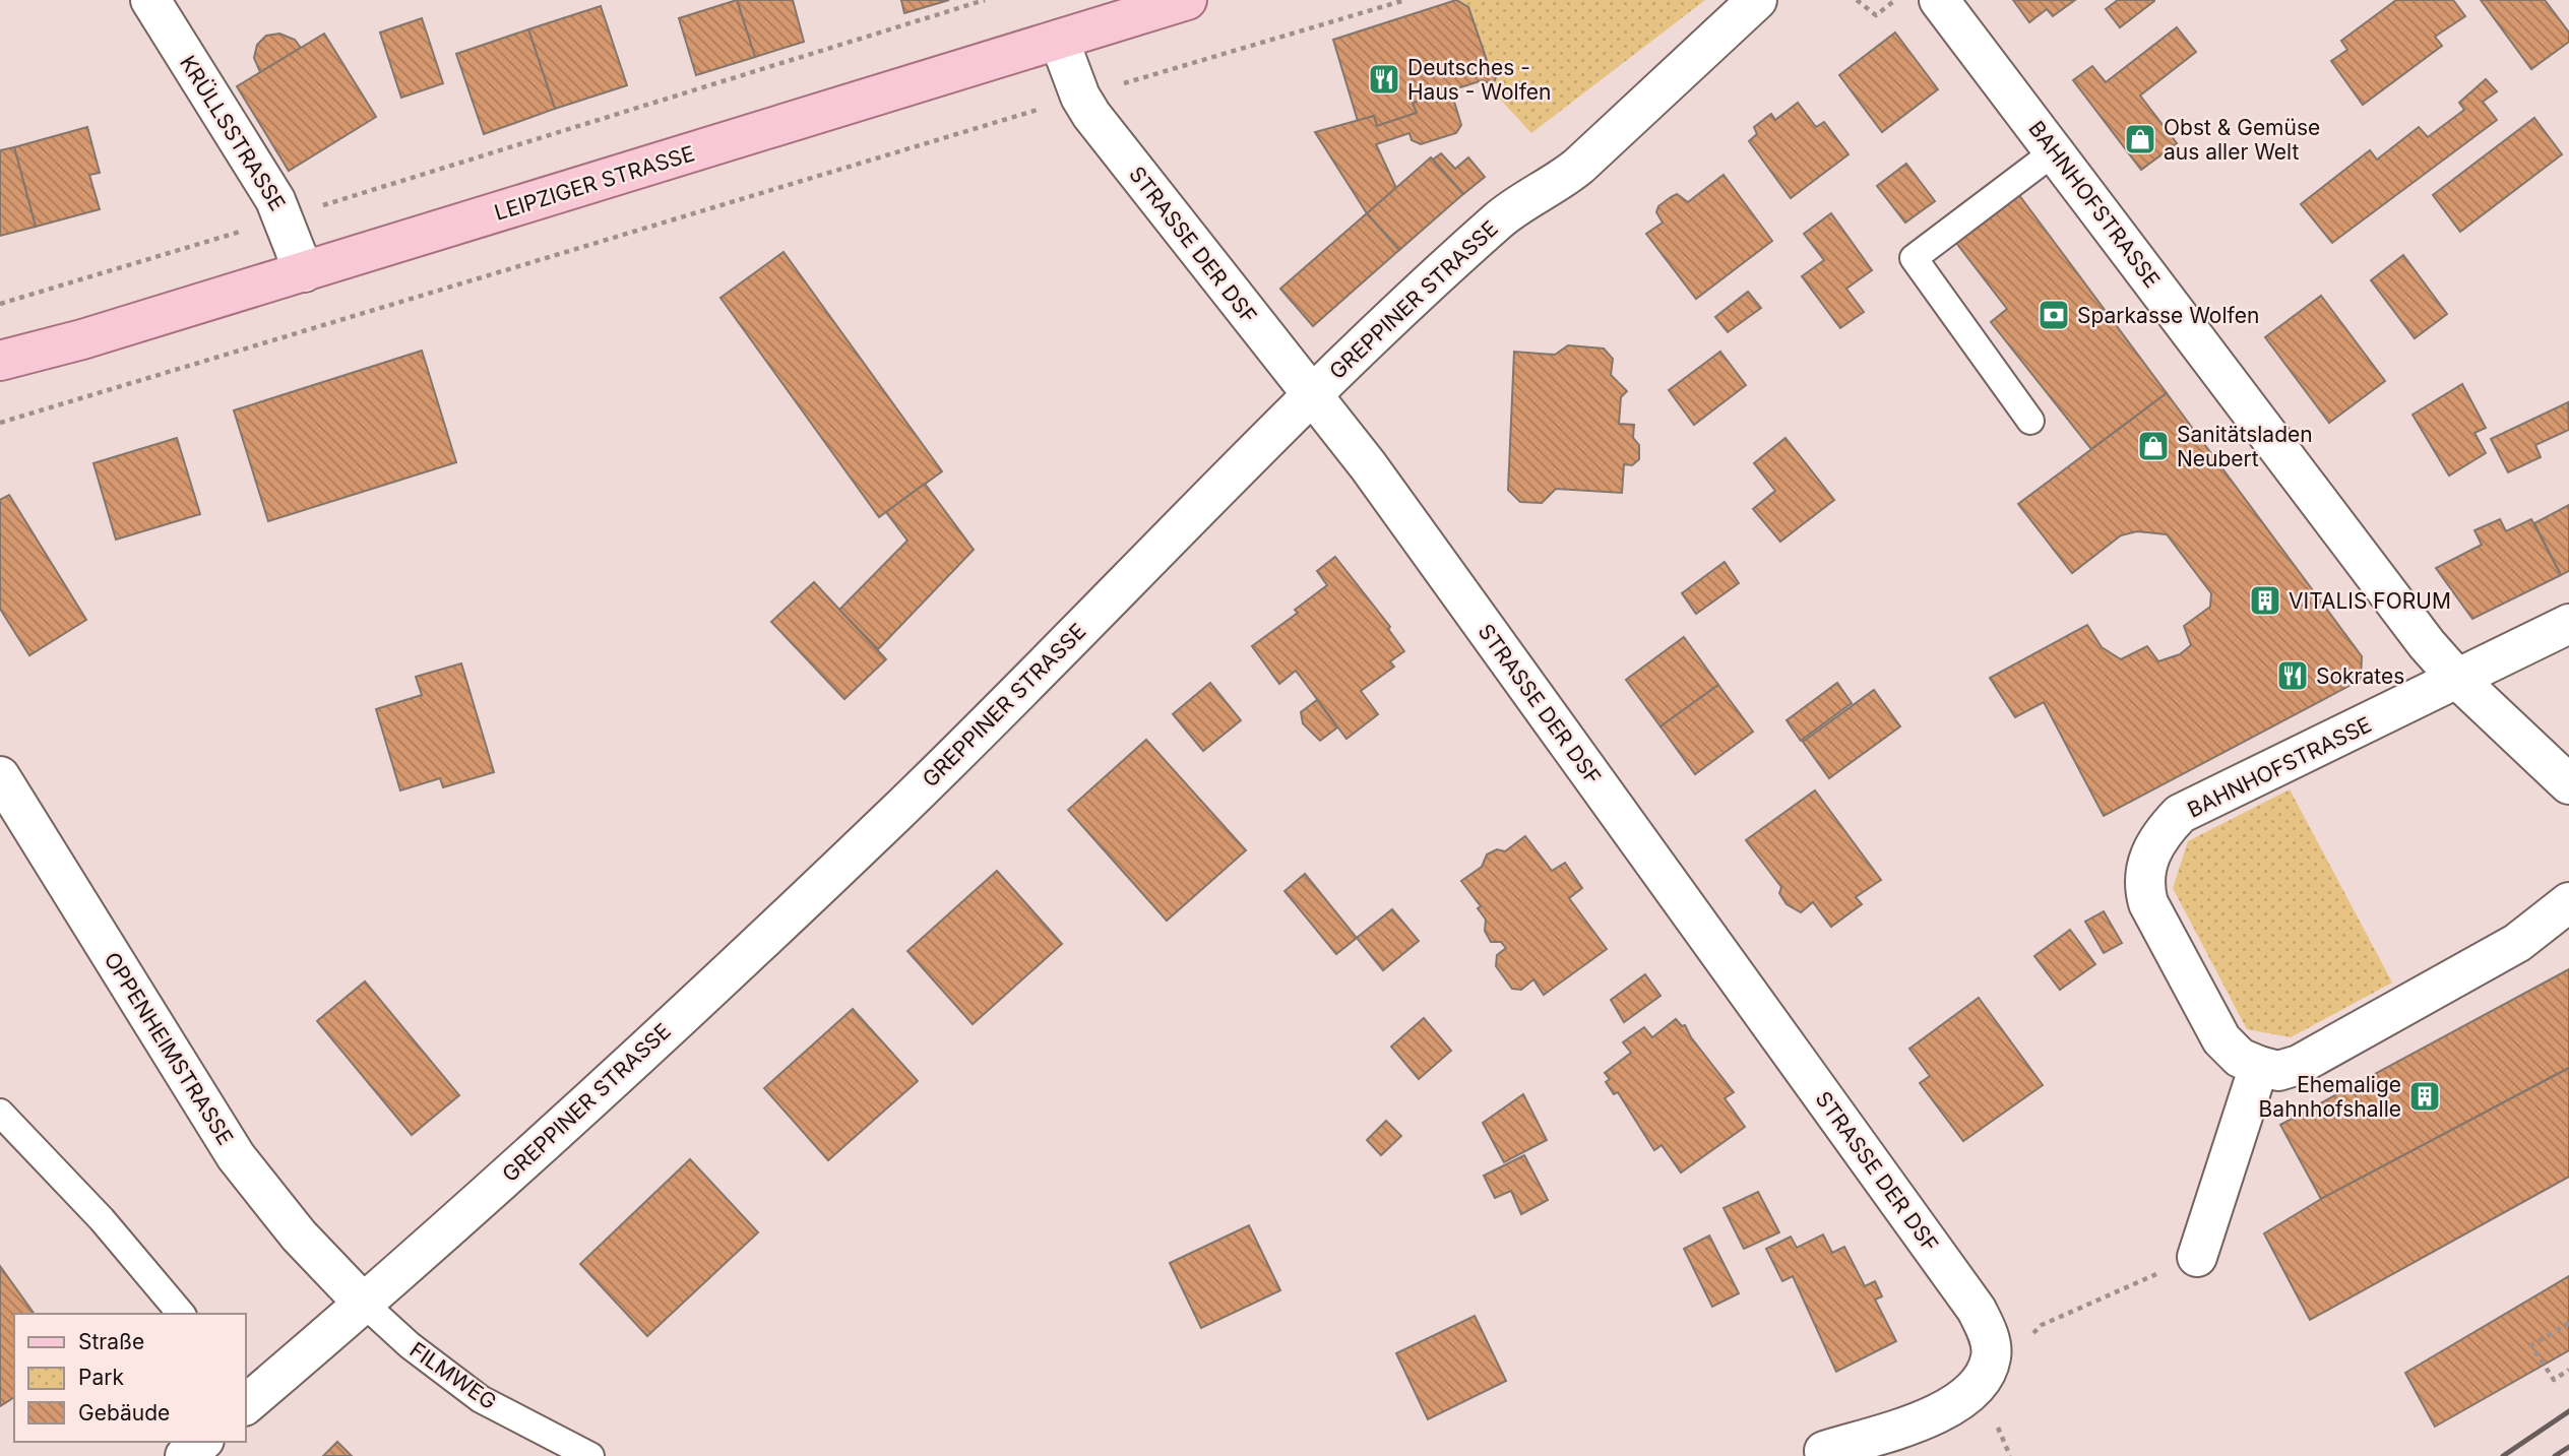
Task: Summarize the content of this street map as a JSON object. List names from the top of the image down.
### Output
{
  "streets": {
    "main road": ["LEIPZIGER STRASSE"],
    "street": [
      "KRÜLLSSTRASSE",
      "BAHNHOFSTRASSE",
      "STRASSE DER DSF",
      "GREPPINER STRASSE",
      "OPPENHEIMSTRASSE"
    ],
    "lane": ["FILMWEG"]
  },
  "crossings": [
    ["KRÜLLSSTRASSE", "LEIPZIGER STRASSE"],
    ["LEIPZIGER STRASSE", "STRASSE DER DSF"],
    ["STRASSE DER DSF", "GREPPINER STRASSE"],
    ["GREPPINER STRASSE", "OPPENHEIMSTRASSE"],
    ["GREPPINER STRASSE", "FILMWEG"],
    ["OPPENHEIMSTRASSE", "FILMWEG"]
  ],
  "places": {
    "restaurant": ["Deutsches - Haus - Wolfen", "Sokrates"],
    "shop": ["Obst & Gemüse aus aller Welt", "Sanitätsladen Neubert"],
    "bank": ["Sparkasse Wolfen"],
    "building": ["VITALIS FORUM", "Ehemalige Bahnhofshalle"]
  },
  "legend": ["Straße", "Park", "Gebäude"]
}
